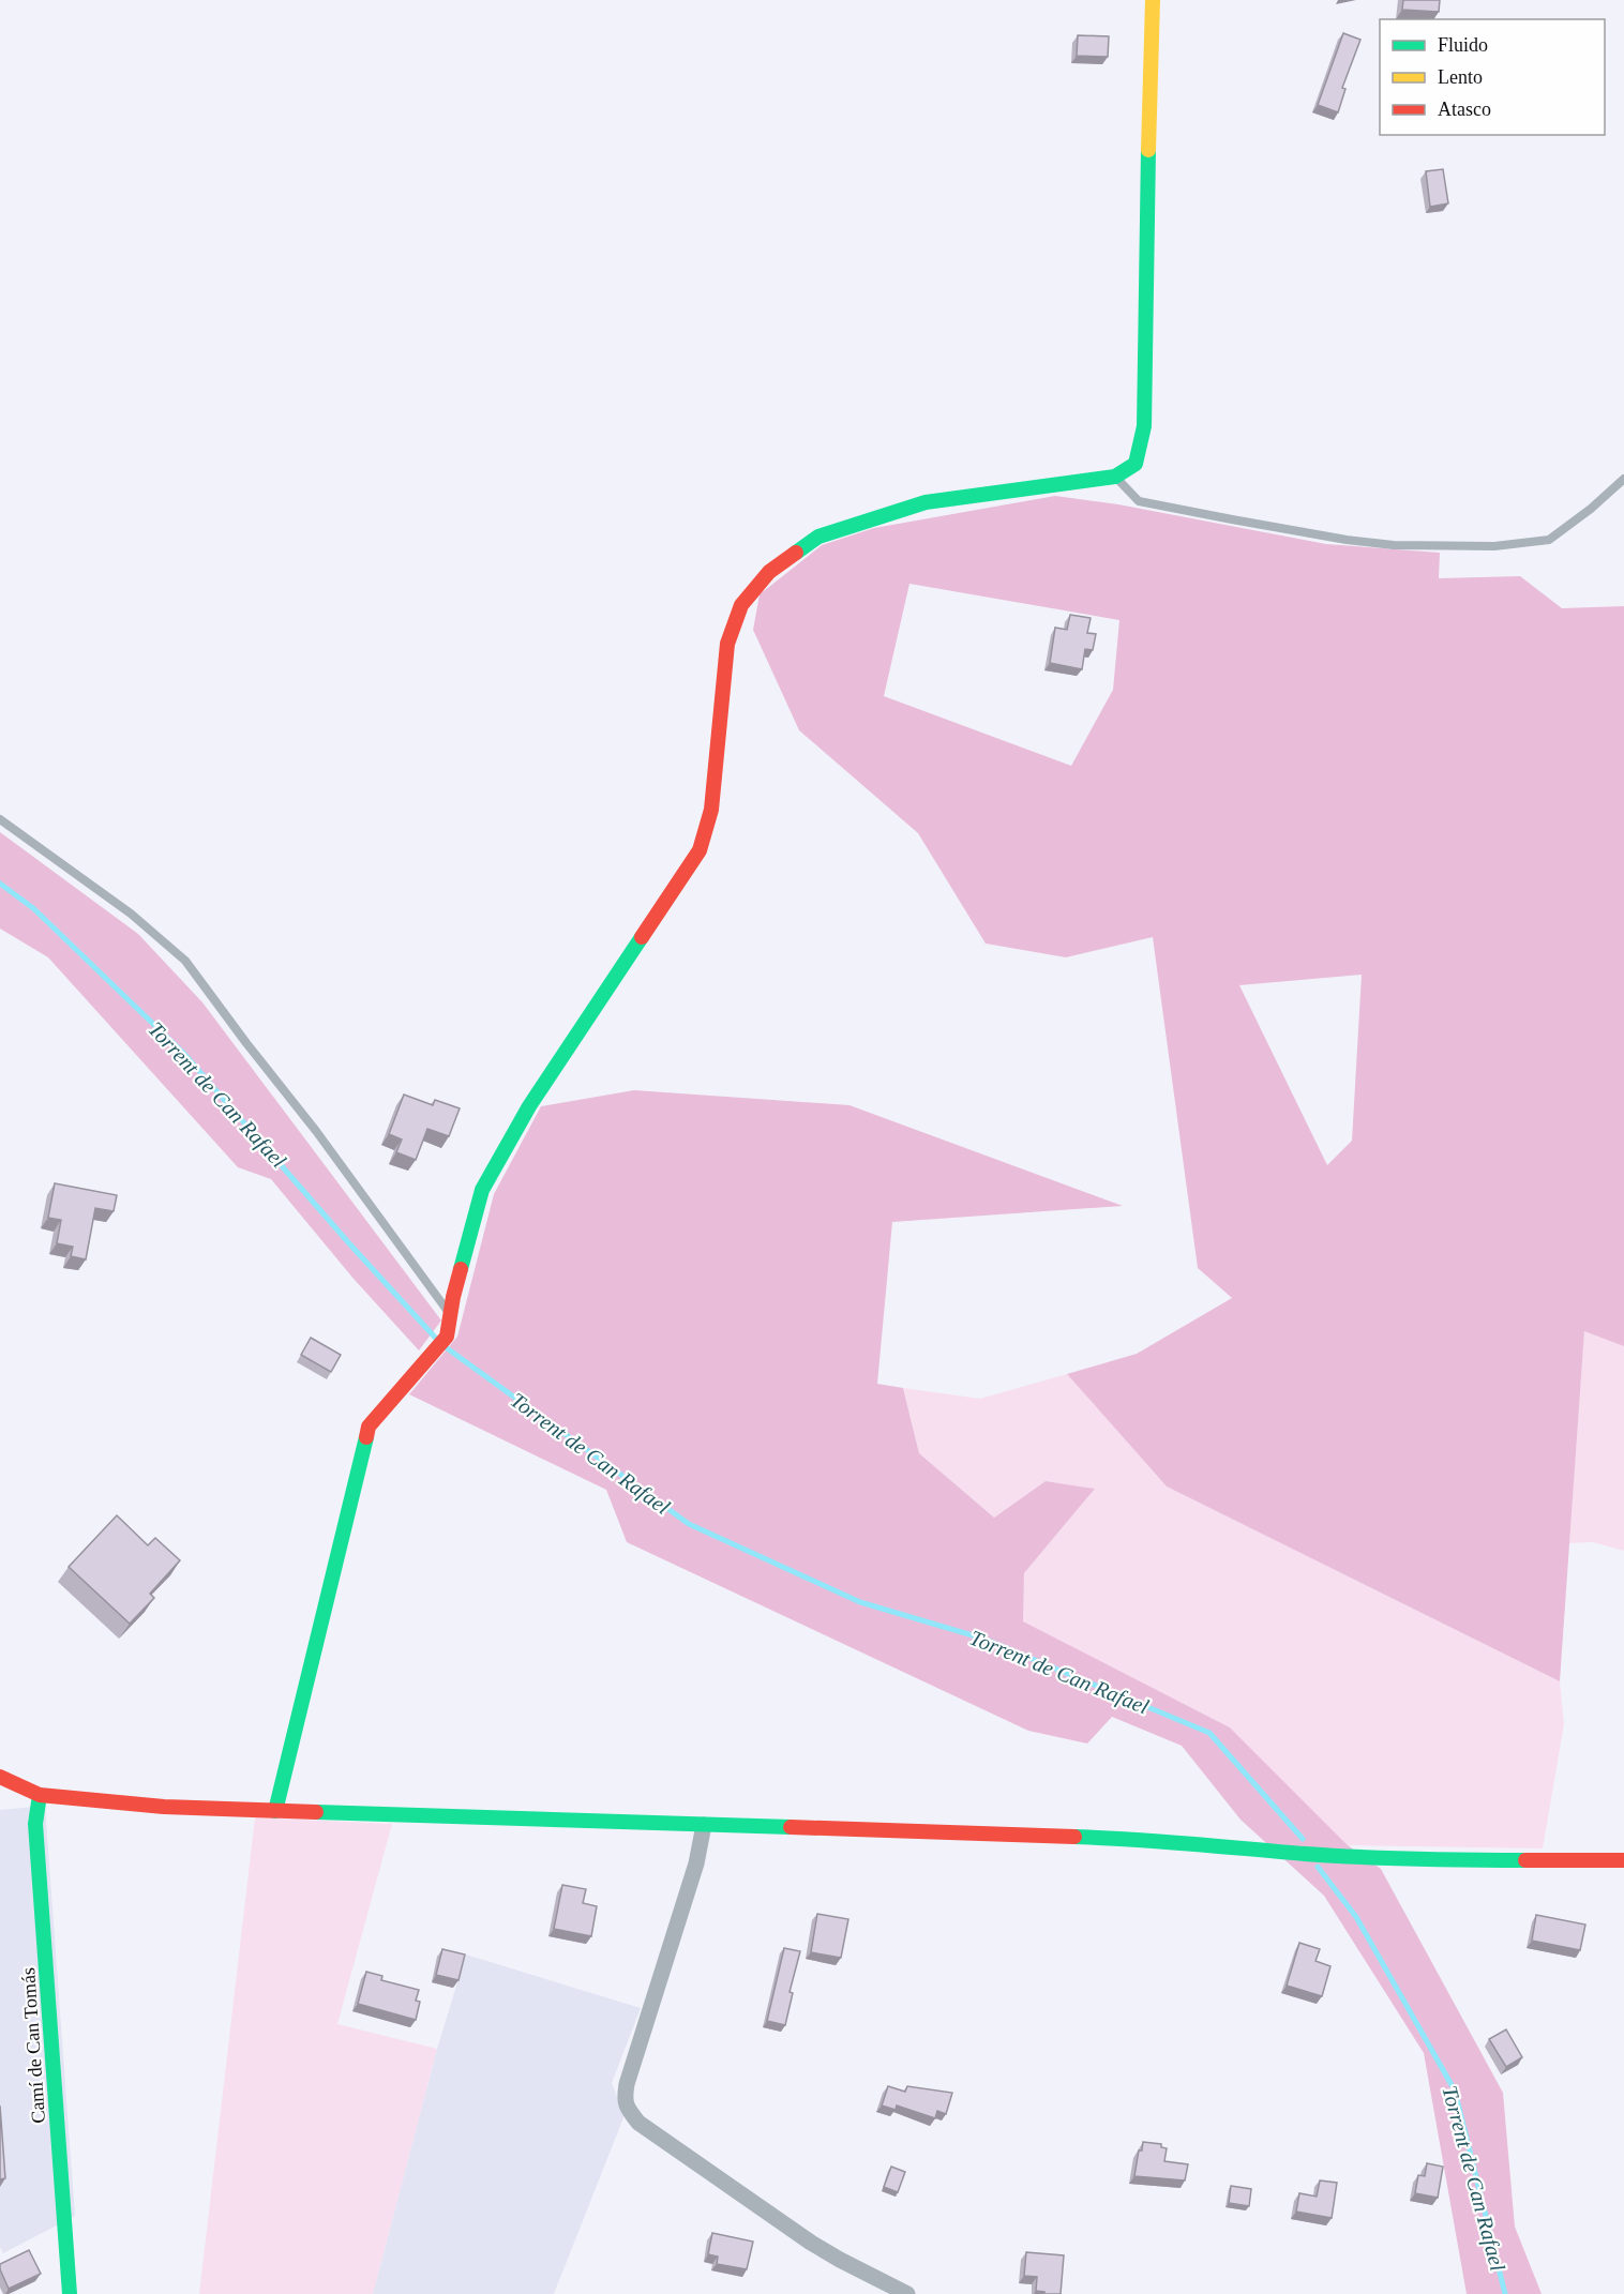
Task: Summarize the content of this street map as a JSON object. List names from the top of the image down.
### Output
{
  "streets": {
    "street": ["Camí de Can Tomás"]
  },
  "water": ["Torrent de Can Rafael"],
  "legend": ["Fluido", "Lento", "Atasco"]
}
